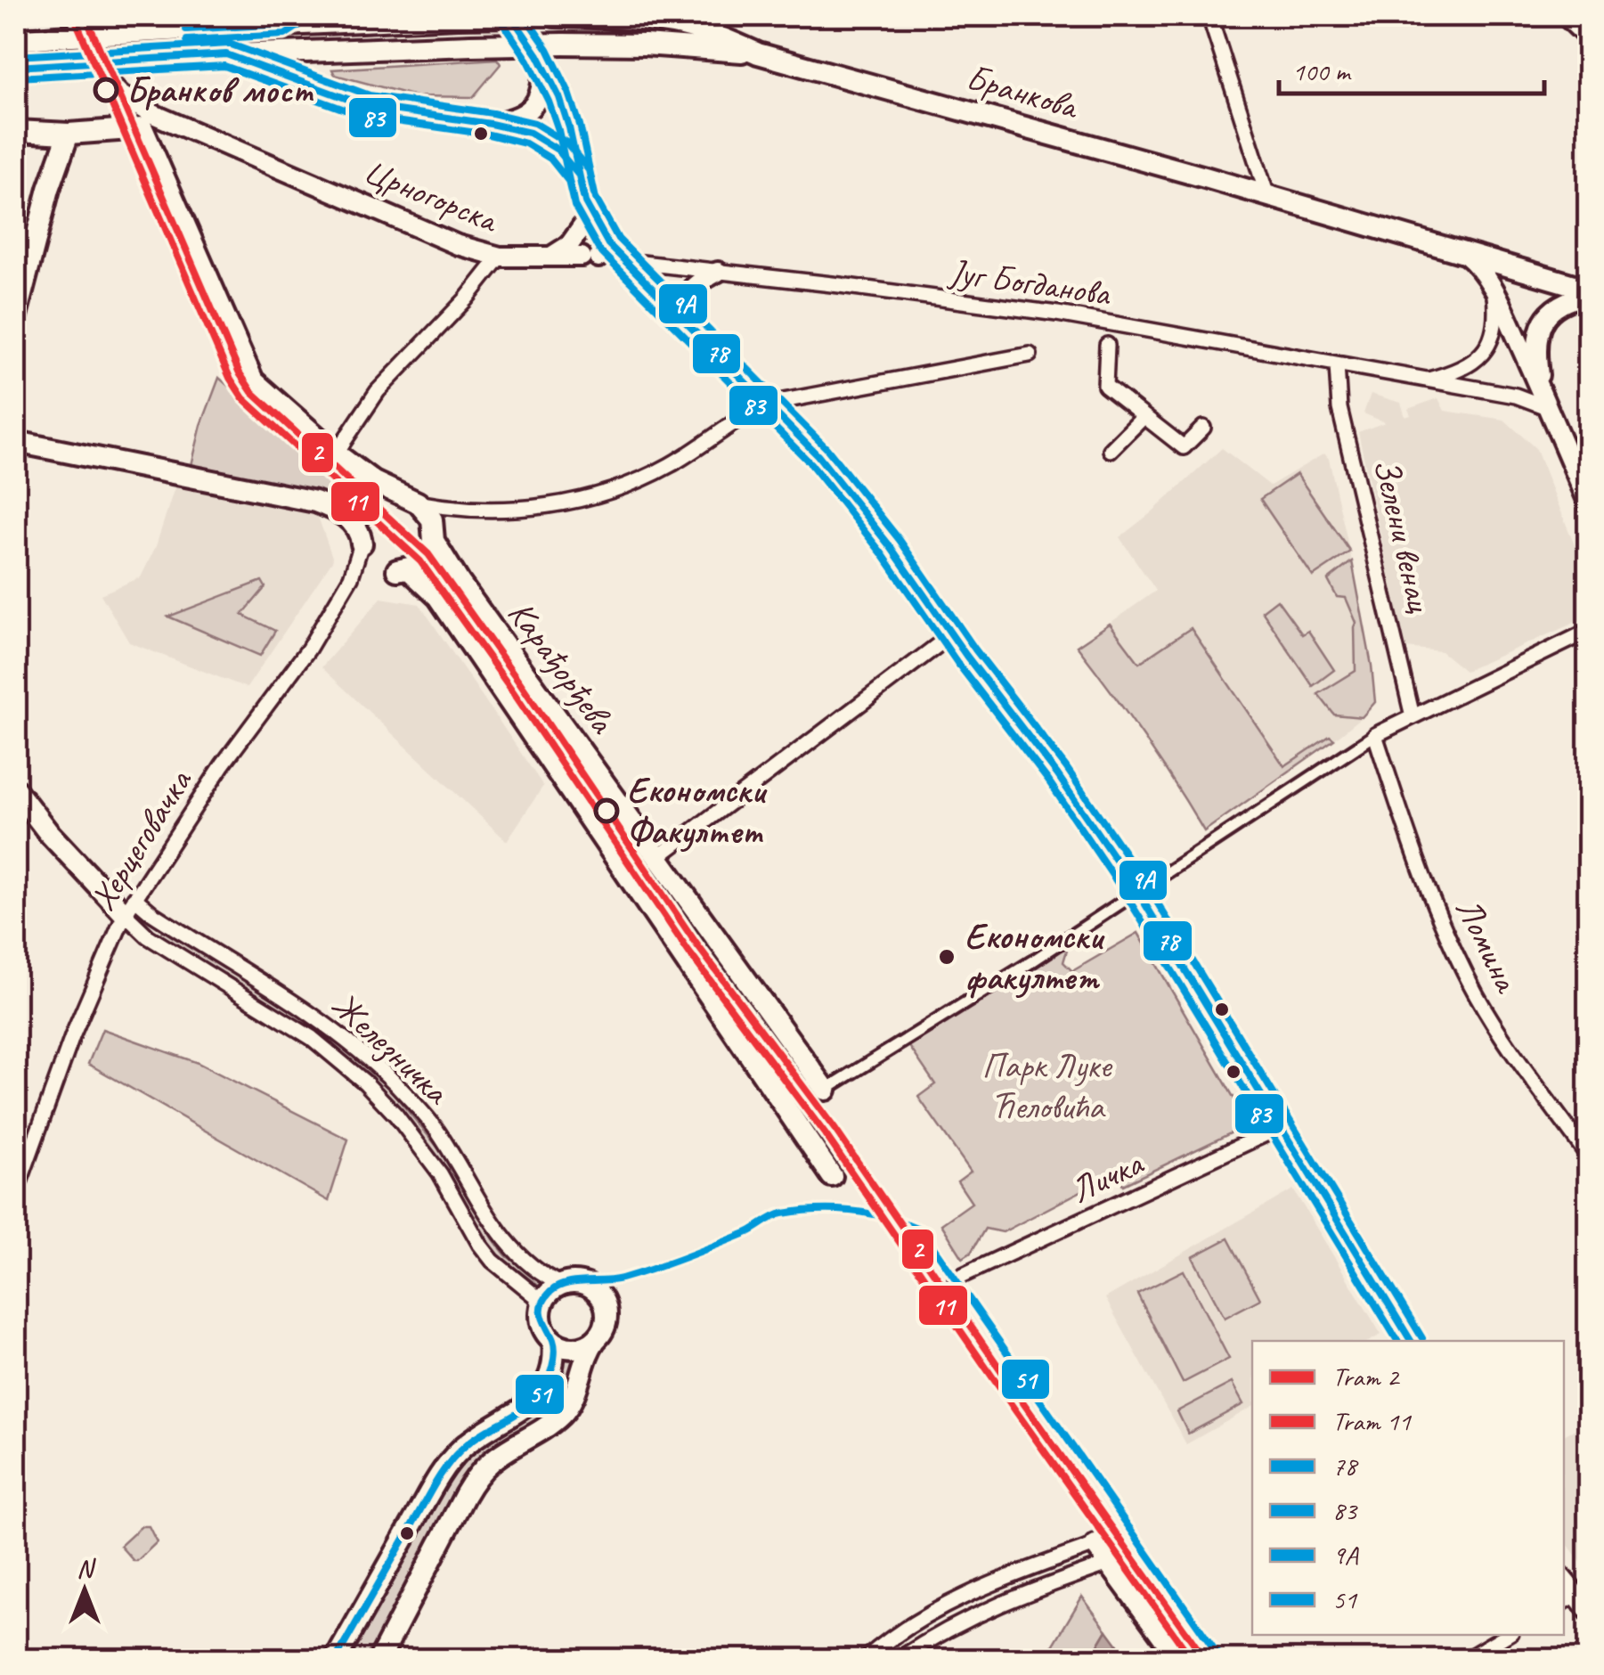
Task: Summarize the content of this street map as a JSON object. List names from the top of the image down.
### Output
{
  "streets": {
    "main road": ["Бранкова", "Карађорђева"],
    "street": [
      "Црногорска",
      "Југ Богданова",
      "Зелени венац",
      "Херцеговачка",
      "Ломина",
      "Железничка",
      "Личка"
    ]
  },
  "crossings": [
    ["Југ Богданова", "Зелени венац"],
    ["Херцеговачка", "Железничка"]
  ],
  "parks": ["Парк Луке Ћеловића"],
  "places": ["Бранков мост", "Економски Факултет", "Економски факултет"],
  "lines": [
    "tram line 2",
    "transit line 78",
    "transit line 9A",
    "tram line 11",
    "transit line 83",
    "transit line 51"
  ],
  "legend": [
    "Tram 2",
    "Tram 11",
    "78",
    "83",
    "9A",
    "51"
  ],
  "scale_bar": "100 m",
  "north": "top"
}
